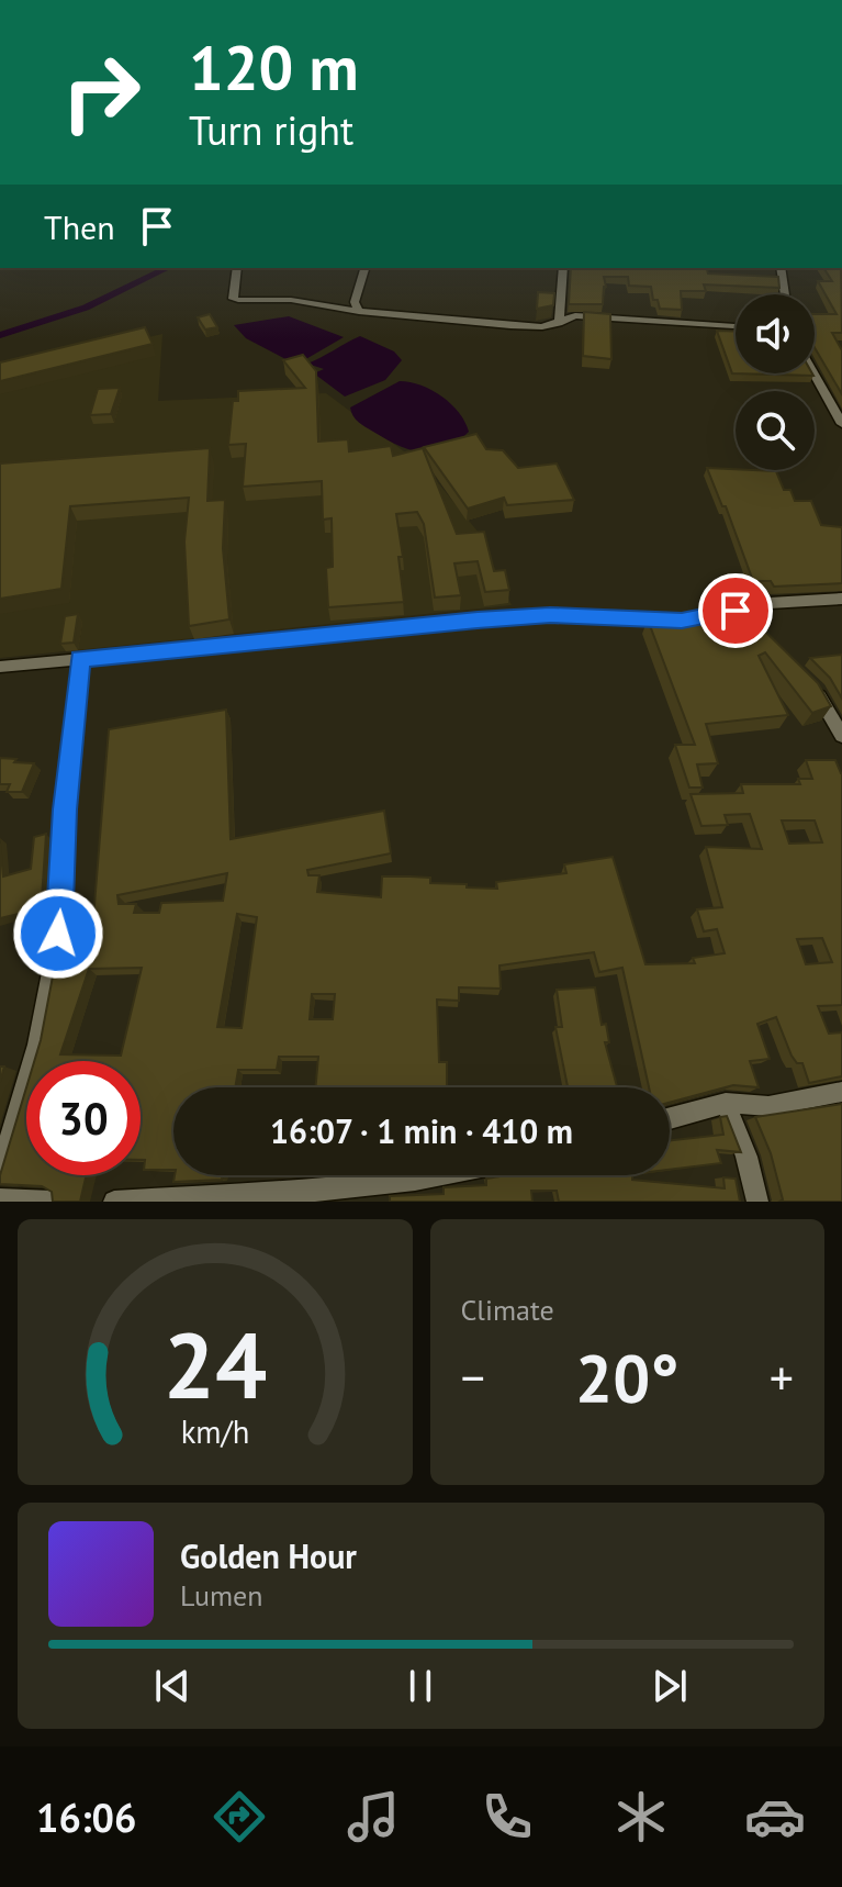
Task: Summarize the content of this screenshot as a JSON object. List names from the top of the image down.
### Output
{
  "page": {
    "turn": ["120 m", "Turn right"],
    "then": "Then",
    "limit": "30",
    "trip": "16:07 · 1 min · 410 m",
    "tile": "Climate",
    "heat": ["−", "20°", "+"],
    "song": ["Golden Hour", "Lumen"],
    "tabs": "16:06",
    "gauge": ["24", "km/h"]
  }
}
